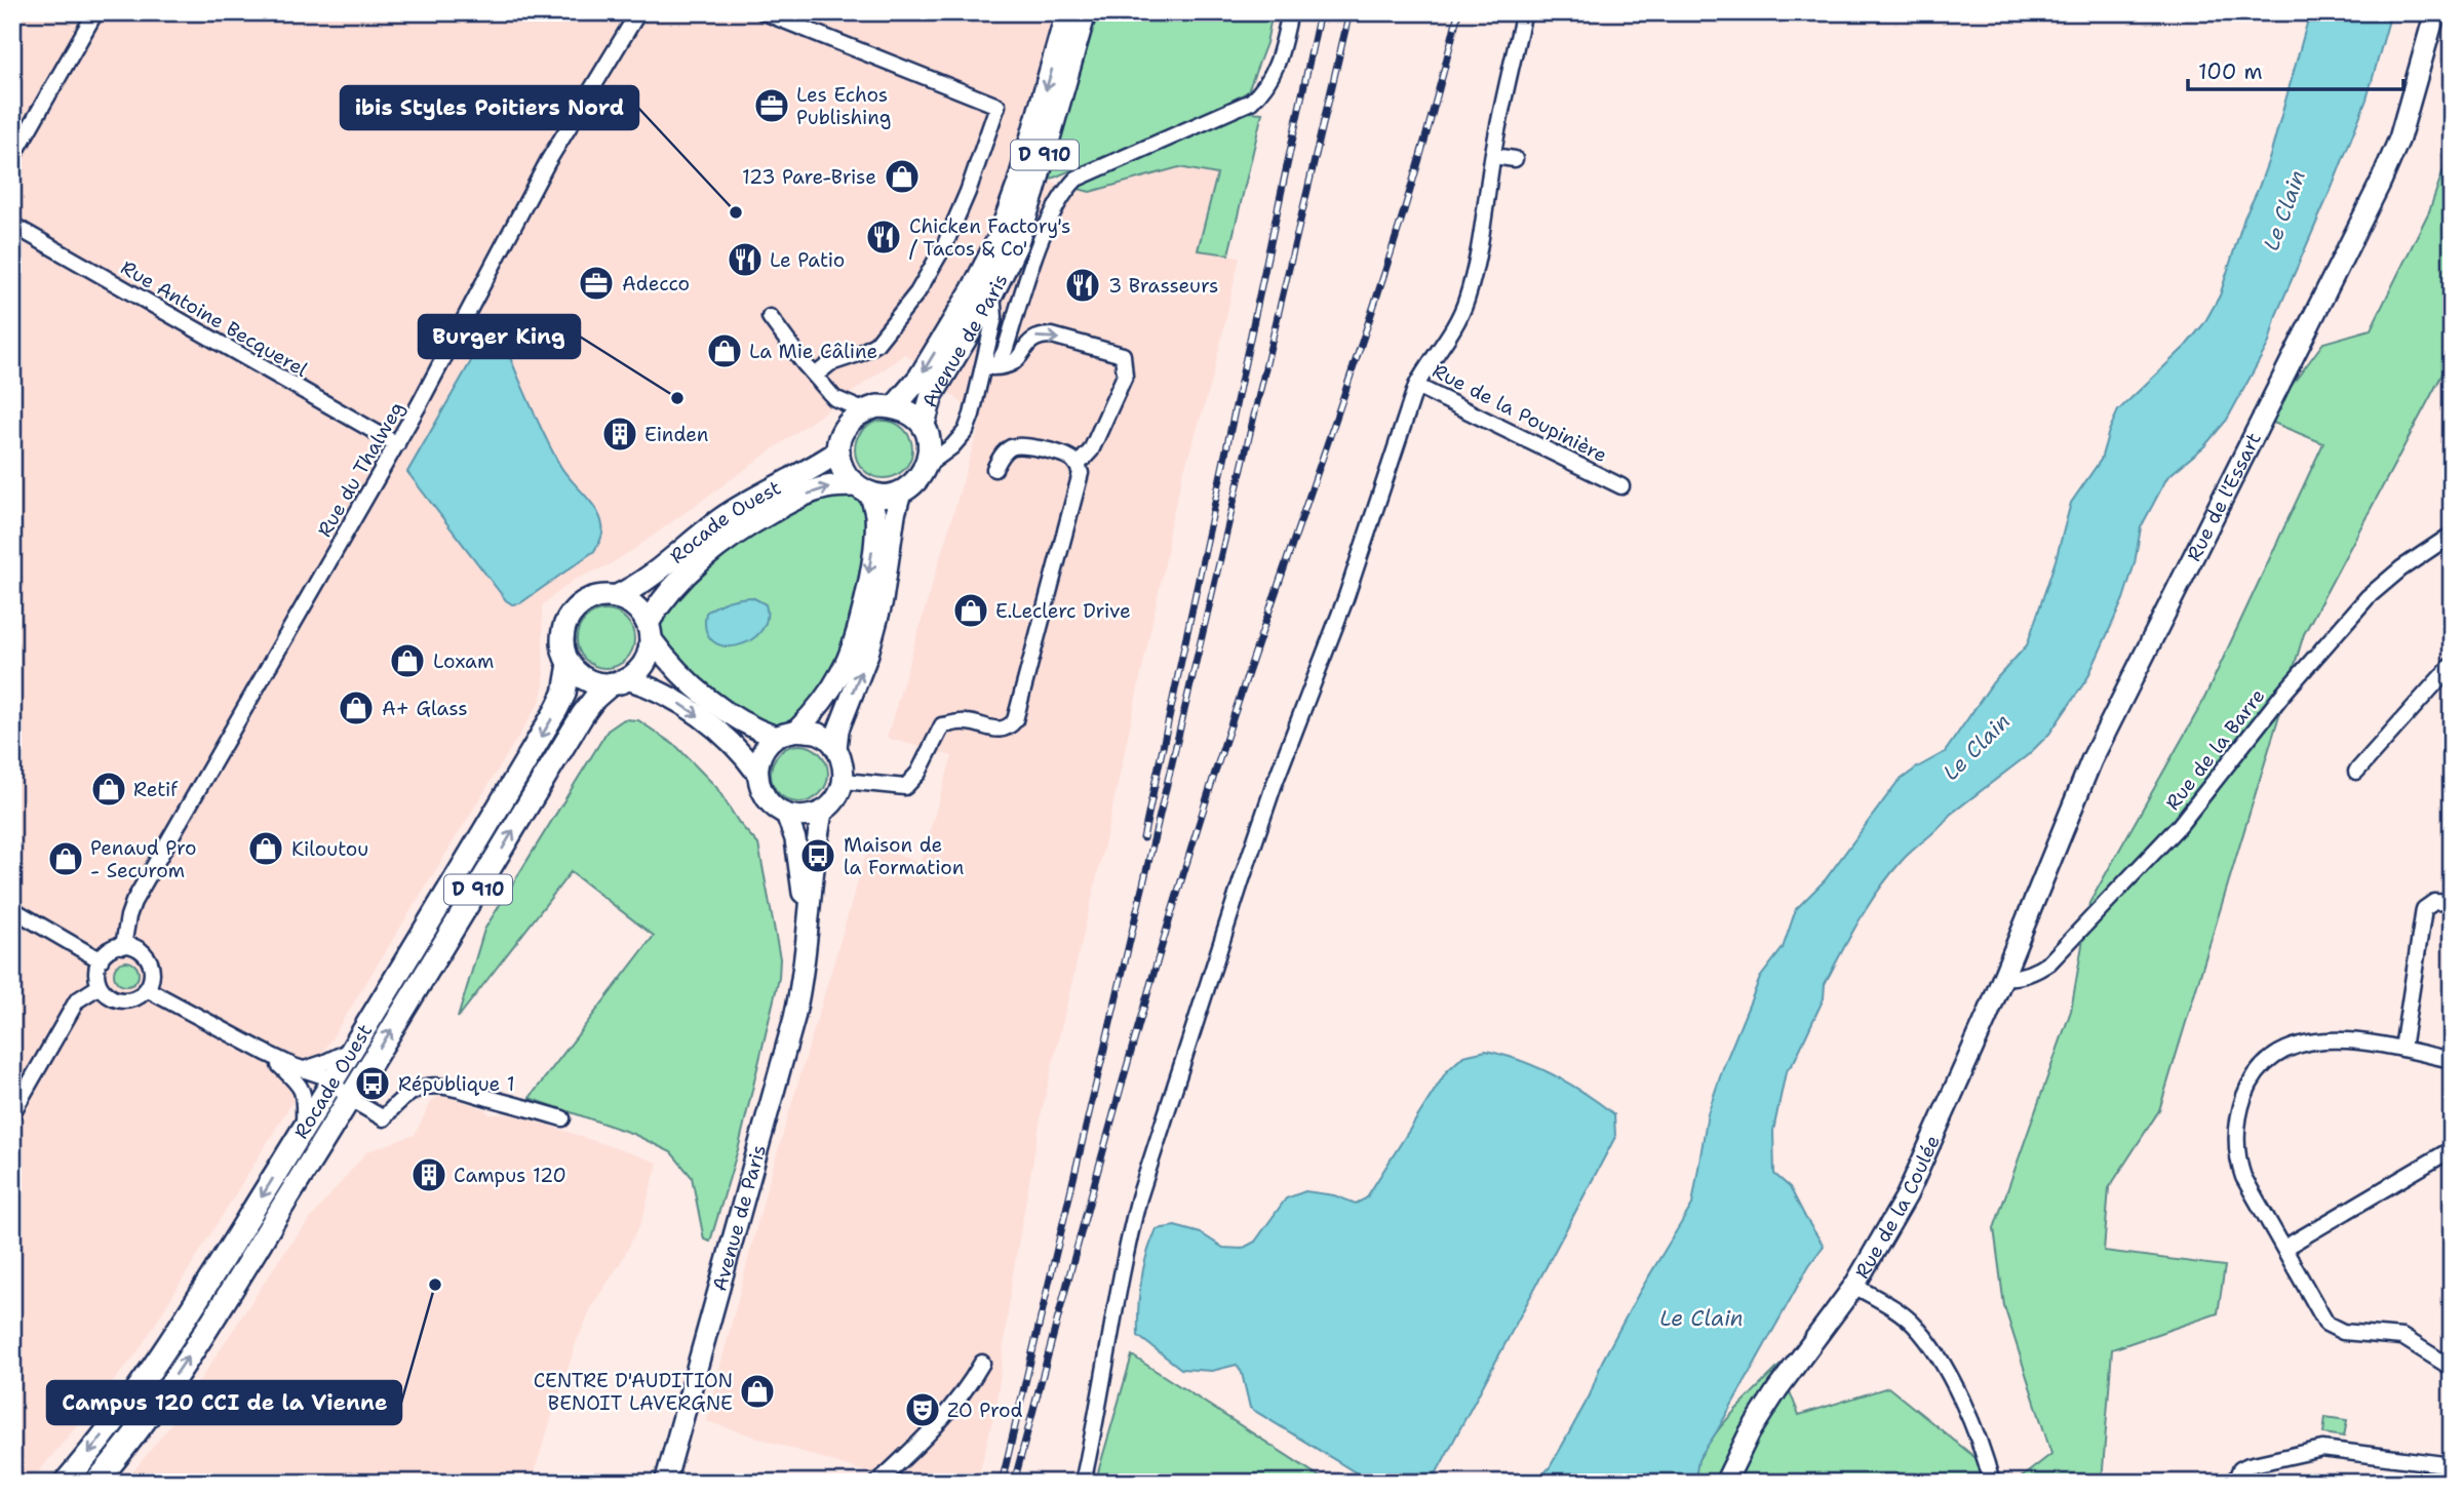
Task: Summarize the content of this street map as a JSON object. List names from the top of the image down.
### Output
{
  "streets": {
    "main road": [
      "D 910",
      "Avenue de Paris",
      "Rue de l'Essart",
      "Rocade Ouest",
      "Rue de la Coulée"
    ],
    "street": [
      "Rue Antoine Becquerel",
      "Rue de la Poupinière",
      "Rue du Thalweg",
      "Rue de la Barre"
    ]
  },
  "crossings": [
    ["D 910", "Rocade Ouest"],
    ["Rue Antoine Becquerel", "Rue du Thalweg"],
    ["Avenue de Paris", "Rocade Ouest"],
    ["Rue de l'Essart", "Rue de la Barre"],
    ["Rue de l'Essart", "Rue de la Coulée"],
    ["Rue de la Barre", "Rue de la Coulée"]
  ],
  "water": ["Le Clain"],
  "places": {
    "office": ["Les Echos Publishing", "Adecco"],
    "shop": [
      "123 Pare-Brise",
      "La Mie Câline",
      "E.Leclerc Drive",
      "Loxam",
      "A+ Glass",
      "Retif",
      "Kiloutou",
      "Penaud Pro - Securom",
      "CENTRE D'AUDITION BENOIT LAVERGNE"
    ],
    "other": ["ibis Styles Poitiers Nord", "Burger King", "Campus 120 CCI de la Vienne"],
    "restaurant": ["Chicken Factory's / Tacos & Co'", "Le Patio", "3 Brasseurs"],
    "building": ["Einden", "Campus 120"],
    "bus stop": ["Maison de la Formation", "République 1"],
    "theatre": ["ZO Prod"]
  },
  "scale_bar": "100 m"
}
